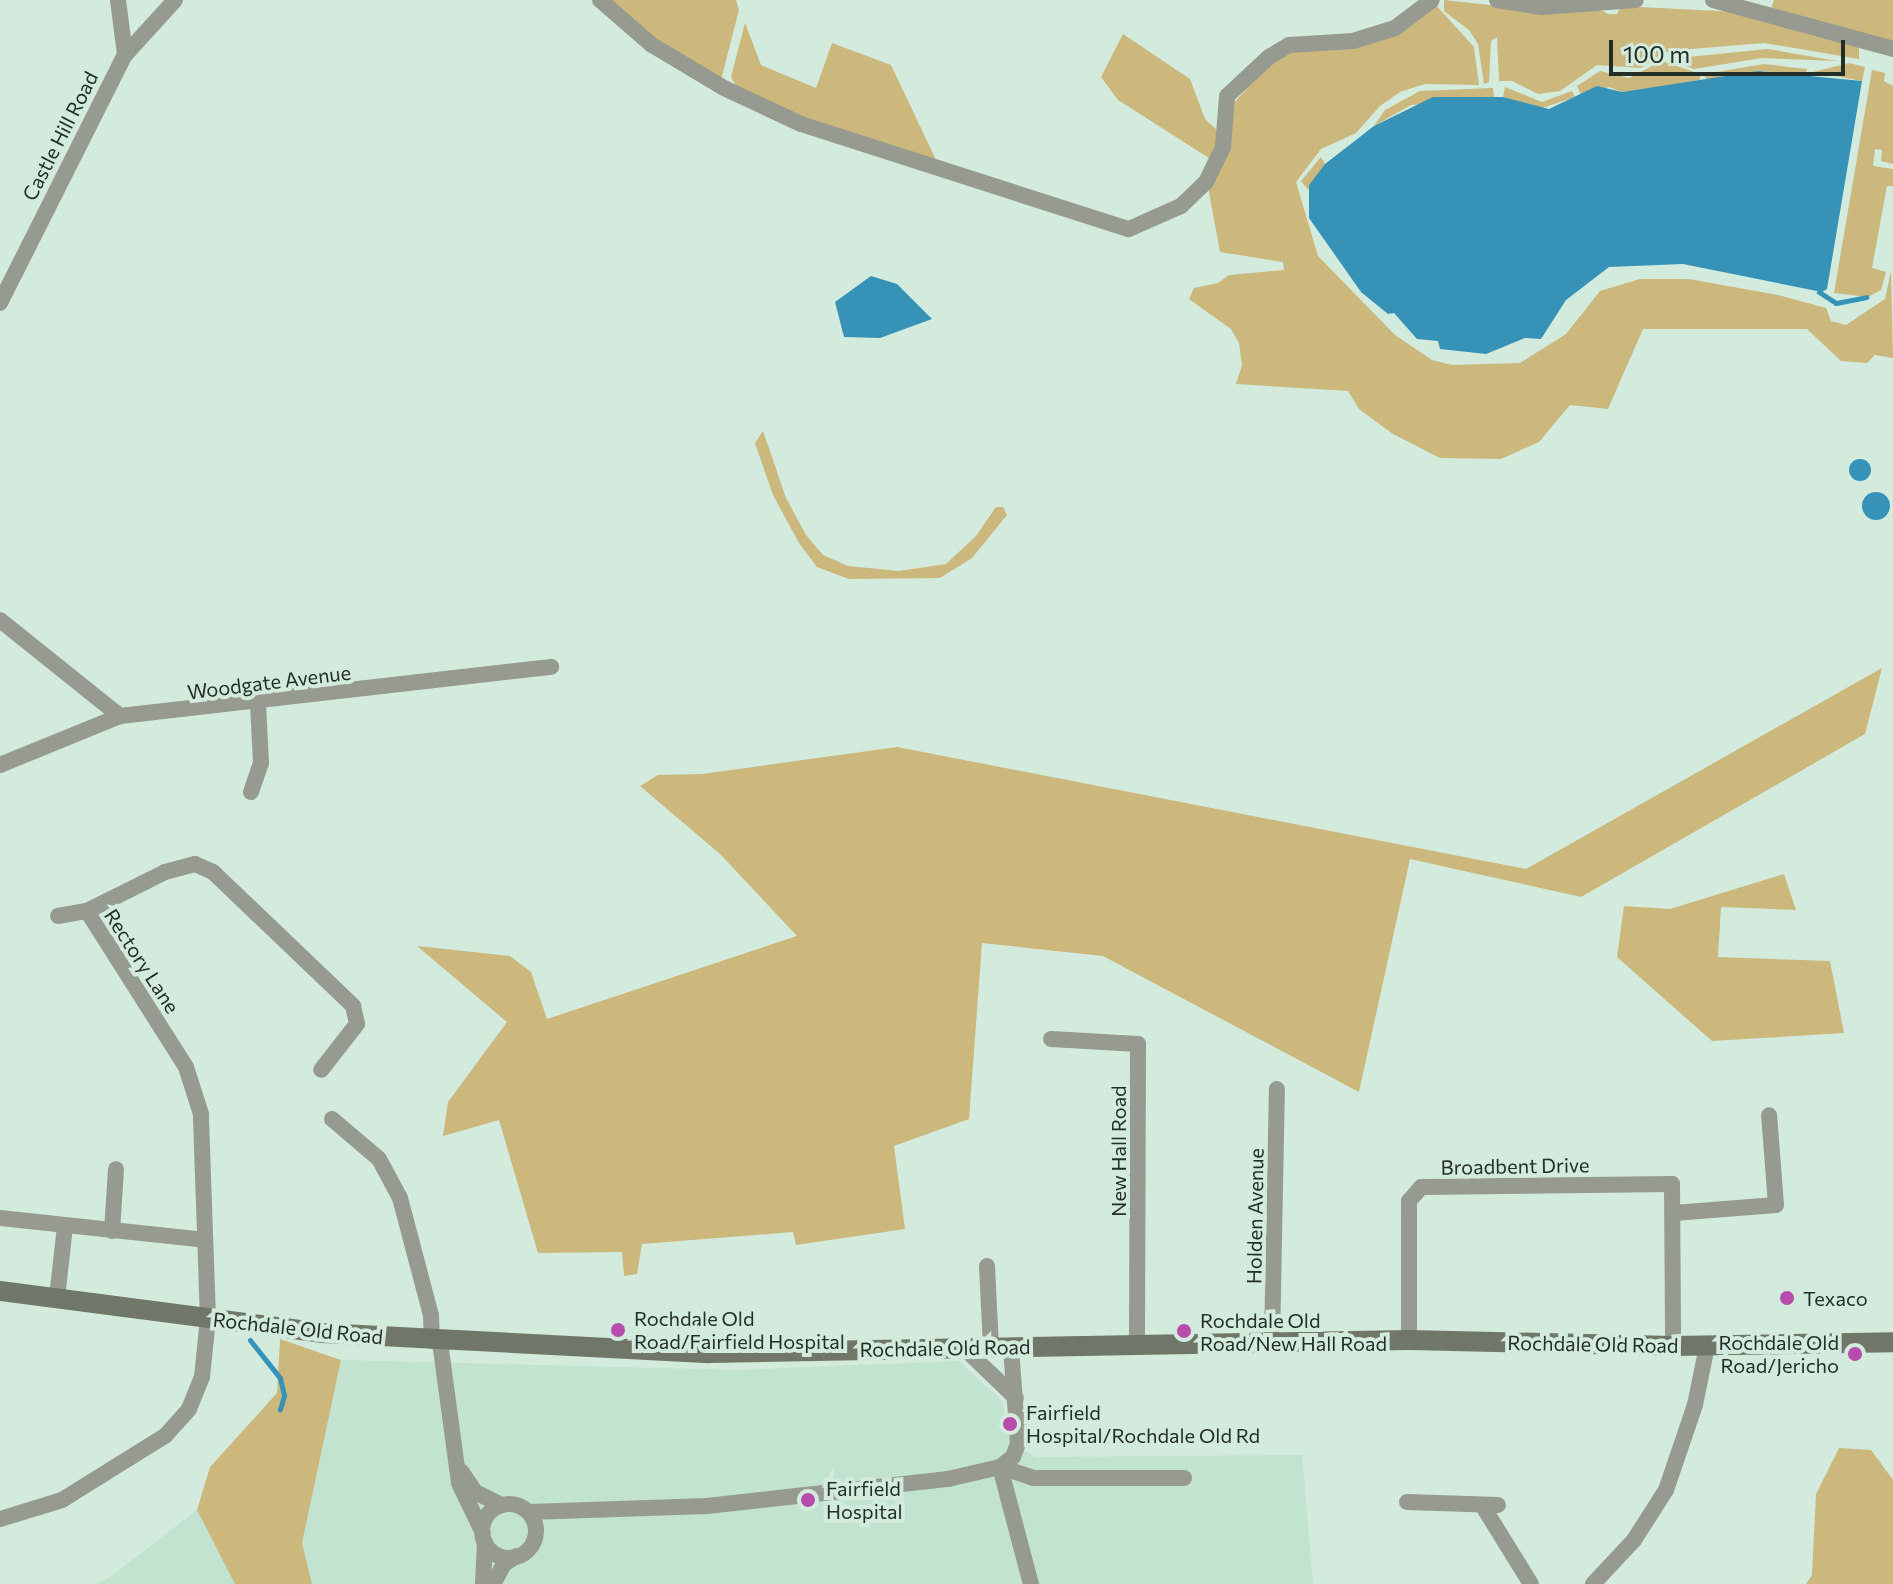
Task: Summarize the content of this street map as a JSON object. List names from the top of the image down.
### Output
{
  "streets": {
    "main road": ["Rochdale Old Road"],
    "street": [
      "Castle Hill Road",
      "Woodgate Avenue",
      "Rectory Lane",
      "New Hall Road",
      "Broadbent Drive",
      "Holden Avenue"
    ]
  },
  "crossings": [
    ["Rectory Lane", "Rochdale Old Road"],
    ["New Hall Road", "Rochdale Old Road"],
    ["Broadbent Drive", "Rochdale Old Road"],
    ["Holden Avenue", "Rochdale Old Road"]
  ],
  "places": [
    "Texaco",
    "Rochdale Old Road/Fairfield Hospital",
    "Rochdale Old Road/New Hall Road",
    "Rochdale Old Road/Jericho",
    "Fairfield Hospital/Rochdale Old Rd",
    "Fairfield Hospital"
  ],
  "scale_bar": "100 m"
}
